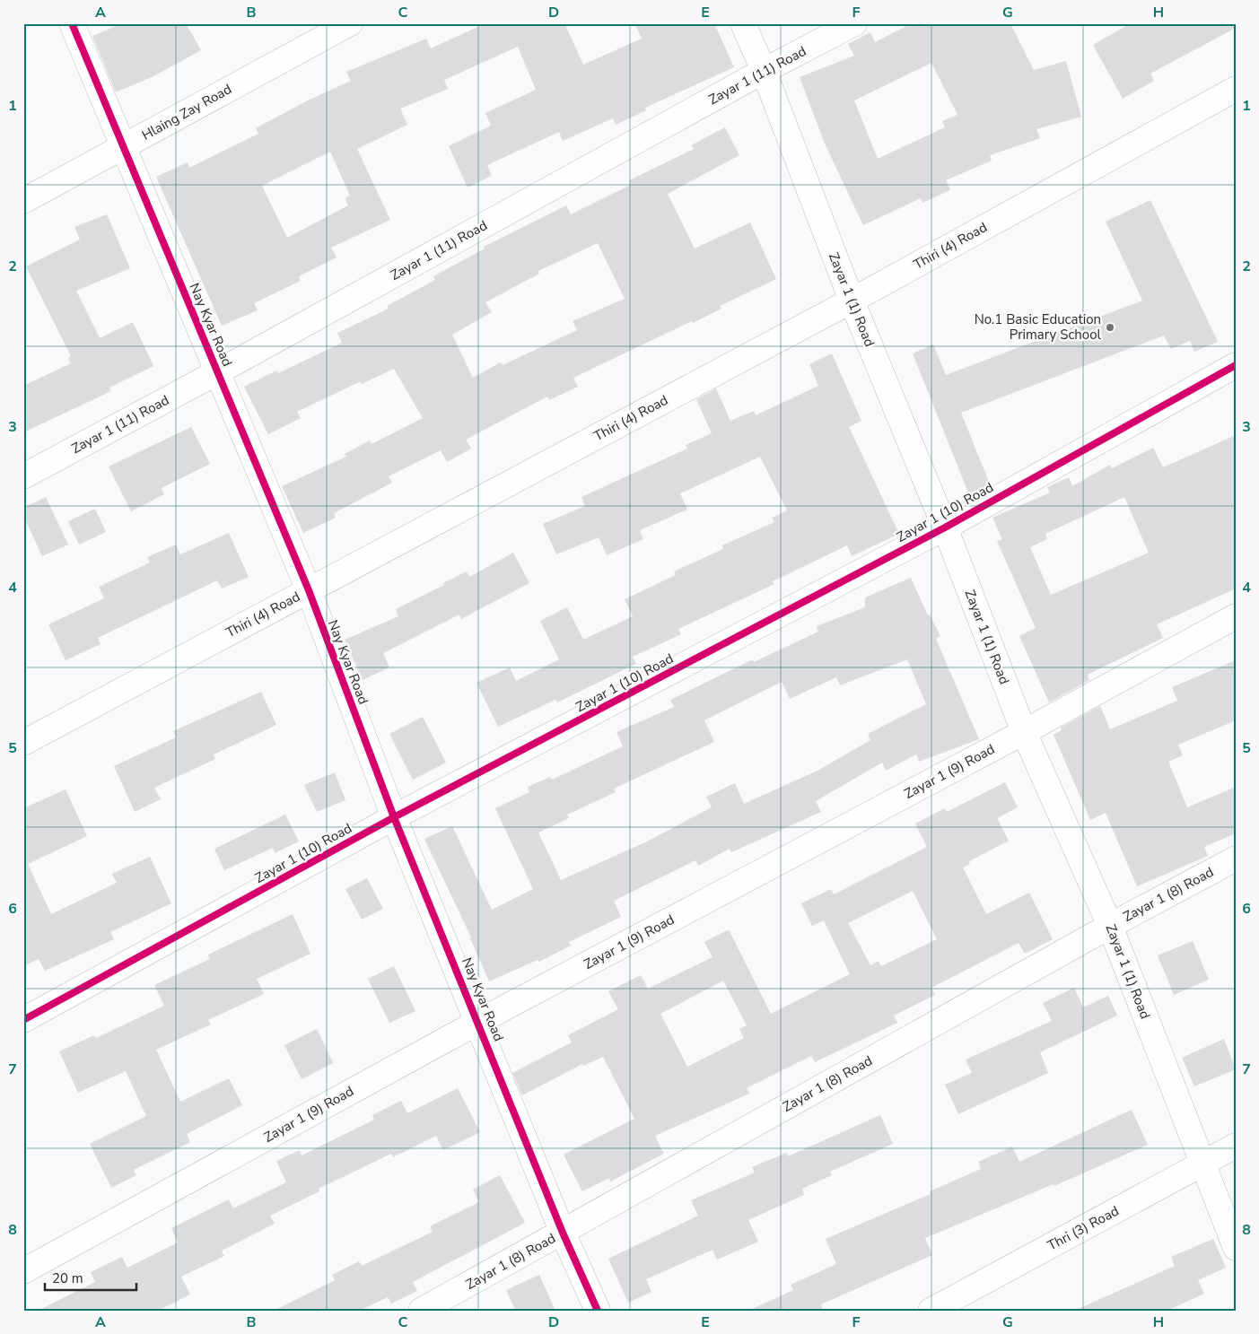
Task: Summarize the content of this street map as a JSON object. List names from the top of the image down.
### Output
{
  "streets": {
    "street": [
      "Zayar 1 (11) Road",
      "Hlaing Zay Road",
      "Thiri (4) Road",
      "Zayar 1 (1) Road",
      "Nay Kyar Road",
      "Zayar 1 (10) Road",
      "Zayar 1 (9) Road",
      "Zayar 1 (8) Road",
      "Thri (3) Road"
    ]
  },
  "crossings": [
    ["Zayar 1 (11) Road", "Zayar 1 (1) Road"],
    ["Zayar 1 (11) Road", "Nay Kyar Road"],
    ["Hlaing Zay Road", "Nay Kyar Road"],
    ["Thiri (4) Road", "Zayar 1 (1) Road"],
    ["Thiri (4) Road", "Nay Kyar Road"],
    ["Zayar 1 (1) Road", "Zayar 1 (10) Road"],
    ["Zayar 1 (1) Road", "Zayar 1 (9) Road"],
    ["Zayar 1 (1) Road", "Zayar 1 (8) Road"],
    ["Zayar 1 (1) Road", "Thri (3) Road"],
    ["Nay Kyar Road", "Zayar 1 (10) Road"],
    ["Nay Kyar Road", "Zayar 1 (9) Road"],
    ["Nay Kyar Road", "Zayar 1 (8) Road"]
  ],
  "places": ["No.1 Basic Education Primary School"],
  "scale_bar": "20 m",
  "grid": {
    "columns": [
      "A",
      "B",
      "C",
      "D",
      "E",
      "F",
      "G",
      "H"
    ],
    "rows": [
      "1",
      "2",
      "3",
      "4",
      "5",
      "6",
      "7",
      "8"
    ]
  }
}
